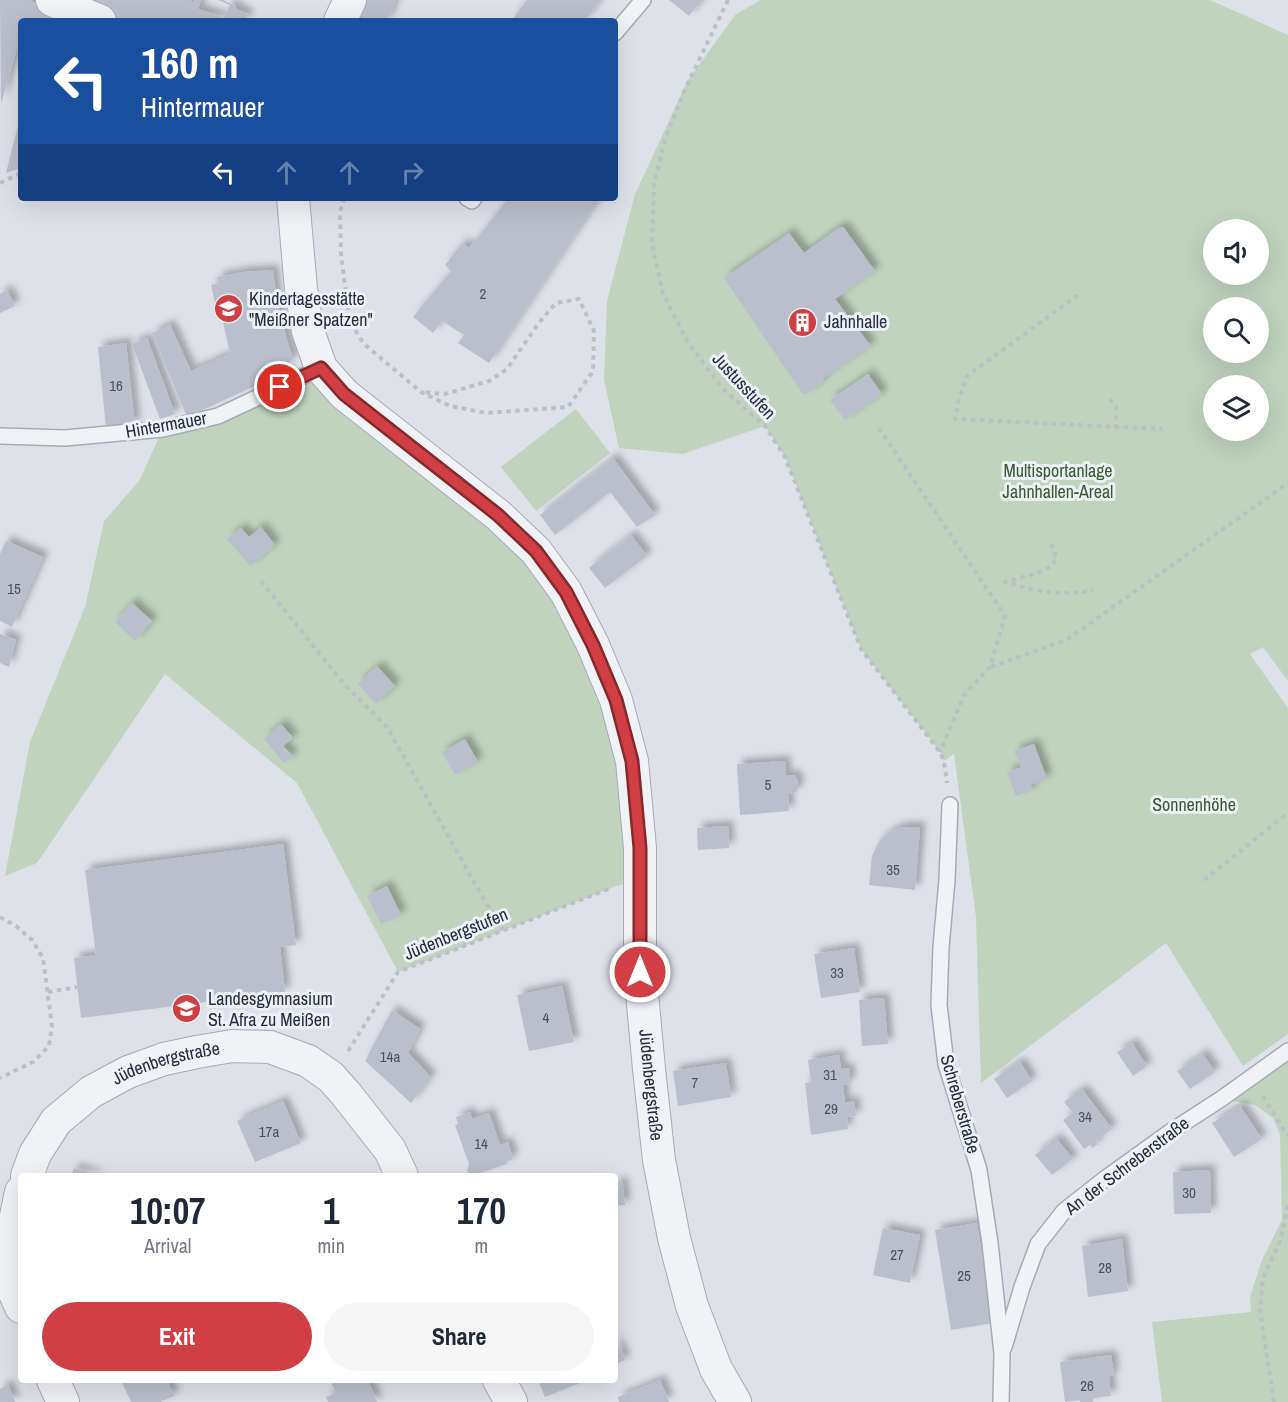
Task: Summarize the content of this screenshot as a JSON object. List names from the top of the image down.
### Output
{
  "streets": {
    "street": ["Jüdenbergstraße"],
    "lane": ["Hintermauer", "Schreberstraße", "An der Schreberstraße"],
    "path": ["Justusstufen", "Jüdenbergstufen"]
  },
  "crossings": [
    ["Justusstufen", "Schreberstraße"],
    ["Hintermauer", "Jüdenbergstraße"],
    ["Jüdenbergstufen", "Jüdenbergstraße"],
    ["Schreberstraße", "An der Schreberstraße"]
  ],
  "parks": ["Multisportanlage Jahnhallen-Areal", "Sonnenhöhe"],
  "places": {
    "school or university": ["Kindertagesstätte \"Meißner Spatzen\"", "Landesgymnasium St. Afra zu Meißen"],
    "building": ["Jahnhalle"]
  },
  "house_numbers": [
    "2",
    "16",
    "15",
    "5",
    "35",
    "33",
    "4",
    "14a",
    "31",
    "7",
    "29",
    "34",
    "17a",
    "14",
    "30",
    "27",
    "28",
    "25",
    "26"
  ],
  "page": {
    "turn": ["160 m", "Hintermauer"],
    "eta": [
      "10:07",
      "Arrival",
      "1",
      "min",
      "170",
      "m"
    ],
    "buttons": ["Exit", "Share"]
  }
}
